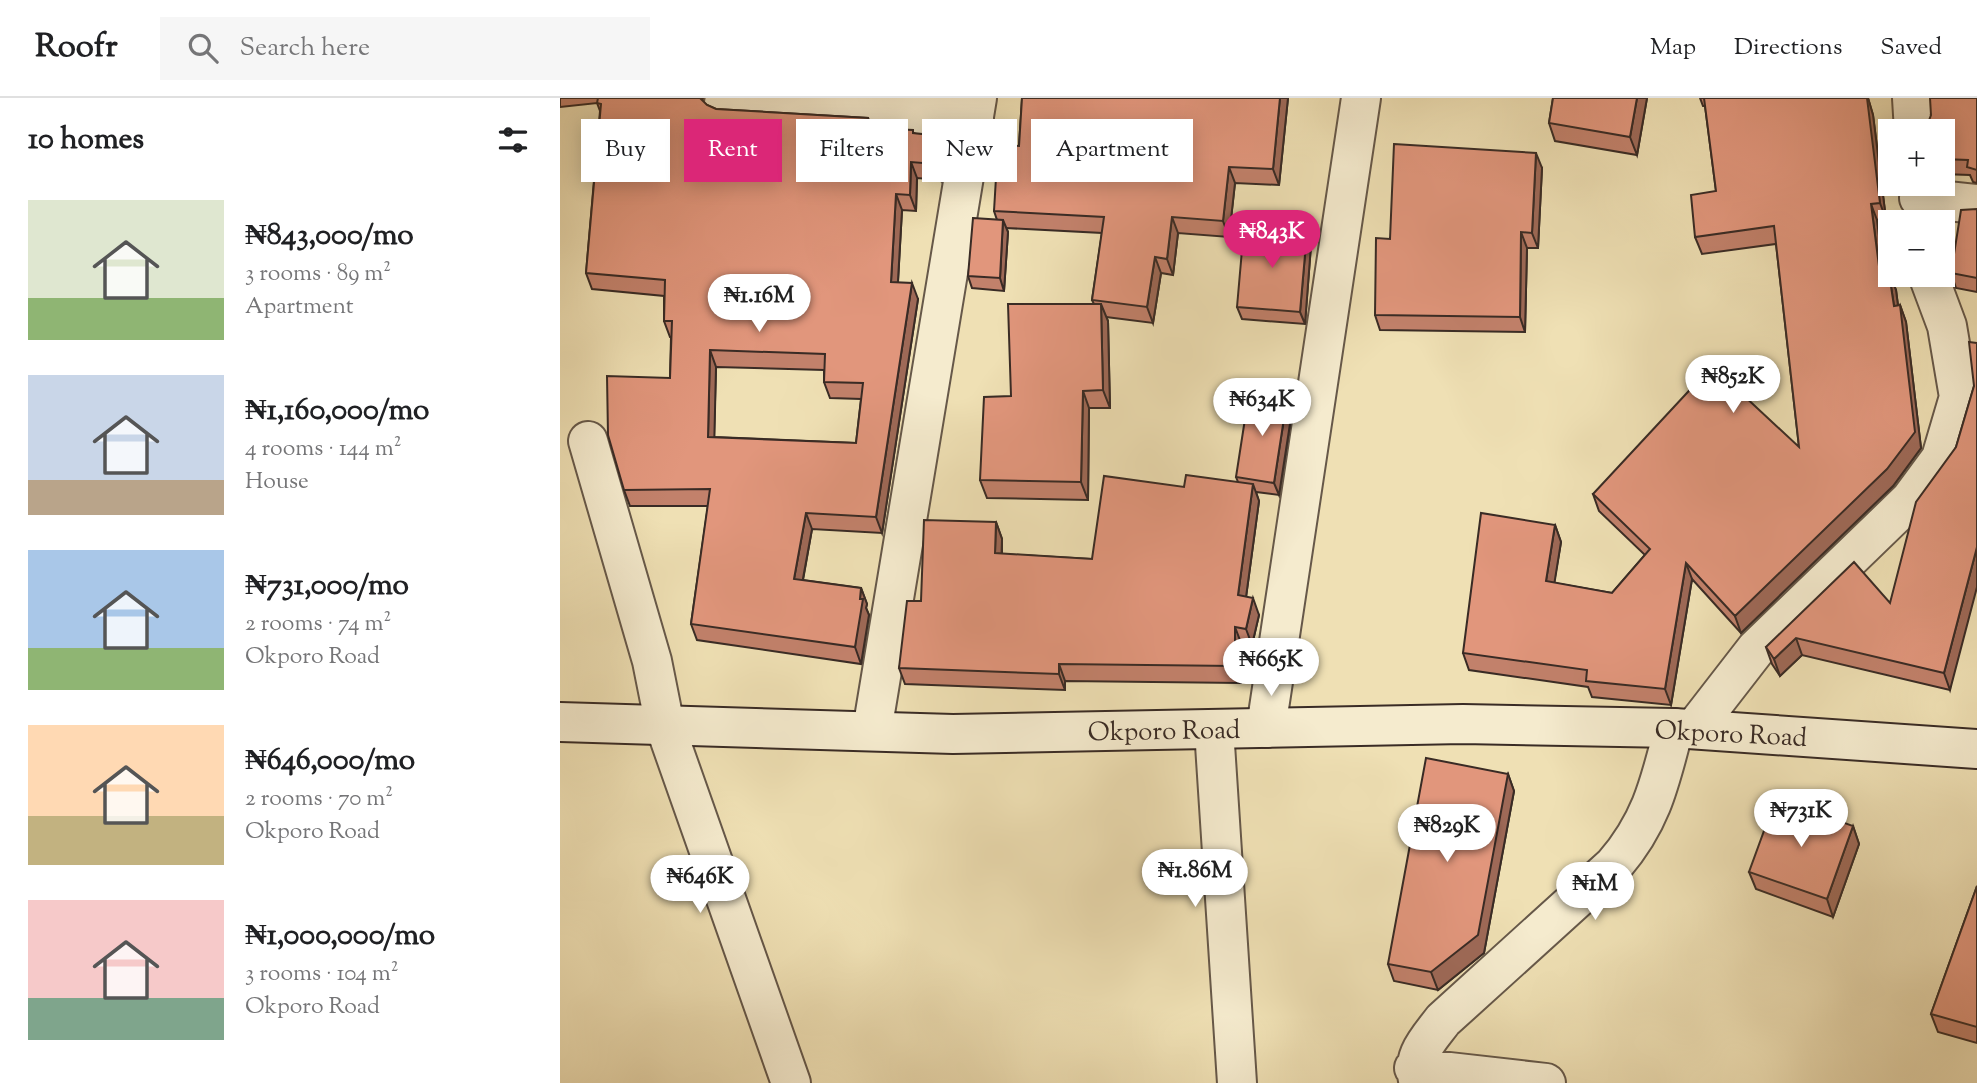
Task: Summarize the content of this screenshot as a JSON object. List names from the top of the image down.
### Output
{
  "streets": {
    "street": ["Okporo Road"]
  },
  "page": {
    "header": "Roofr",
    "search": "Search here",
    "nav": ["Map", "Directions", "Saved"],
    "heading": "10 homes",
    "map_buttons": ["+", "−"],
    "chip": [
      "Buy",
      "Rent",
      "Filters",
      "New",
      "Apartment"
    ],
    "list": [
      {
        "name": "₦843,000/mo",
        "note": "3 rooms · 89 m² · Apartment"
      },
      {
        "name": "₦1,160,000/mo",
        "note": "4 rooms · 144 m² · House"
      },
      {
        "name": "₦731,000/mo",
        "note": "2 rooms · 74 m² · Okporo Road"
      },
      {
        "name": "₦646,000/mo",
        "note": "2 rooms · 70 m² · Okporo Road"
      },
      {
        "name": "₦1,000,000/mo",
        "note": "3 rooms · 104 m² · Okporo Road"
      }
    ],
    "price": [
      "₦843K",
      "₦1.16M",
      "₦852K",
      "₦634K",
      "₦665K",
      "₦731K",
      "₦829K",
      "₦1.86M",
      "₦646K",
      "₦1M"
    ]
  }
}
